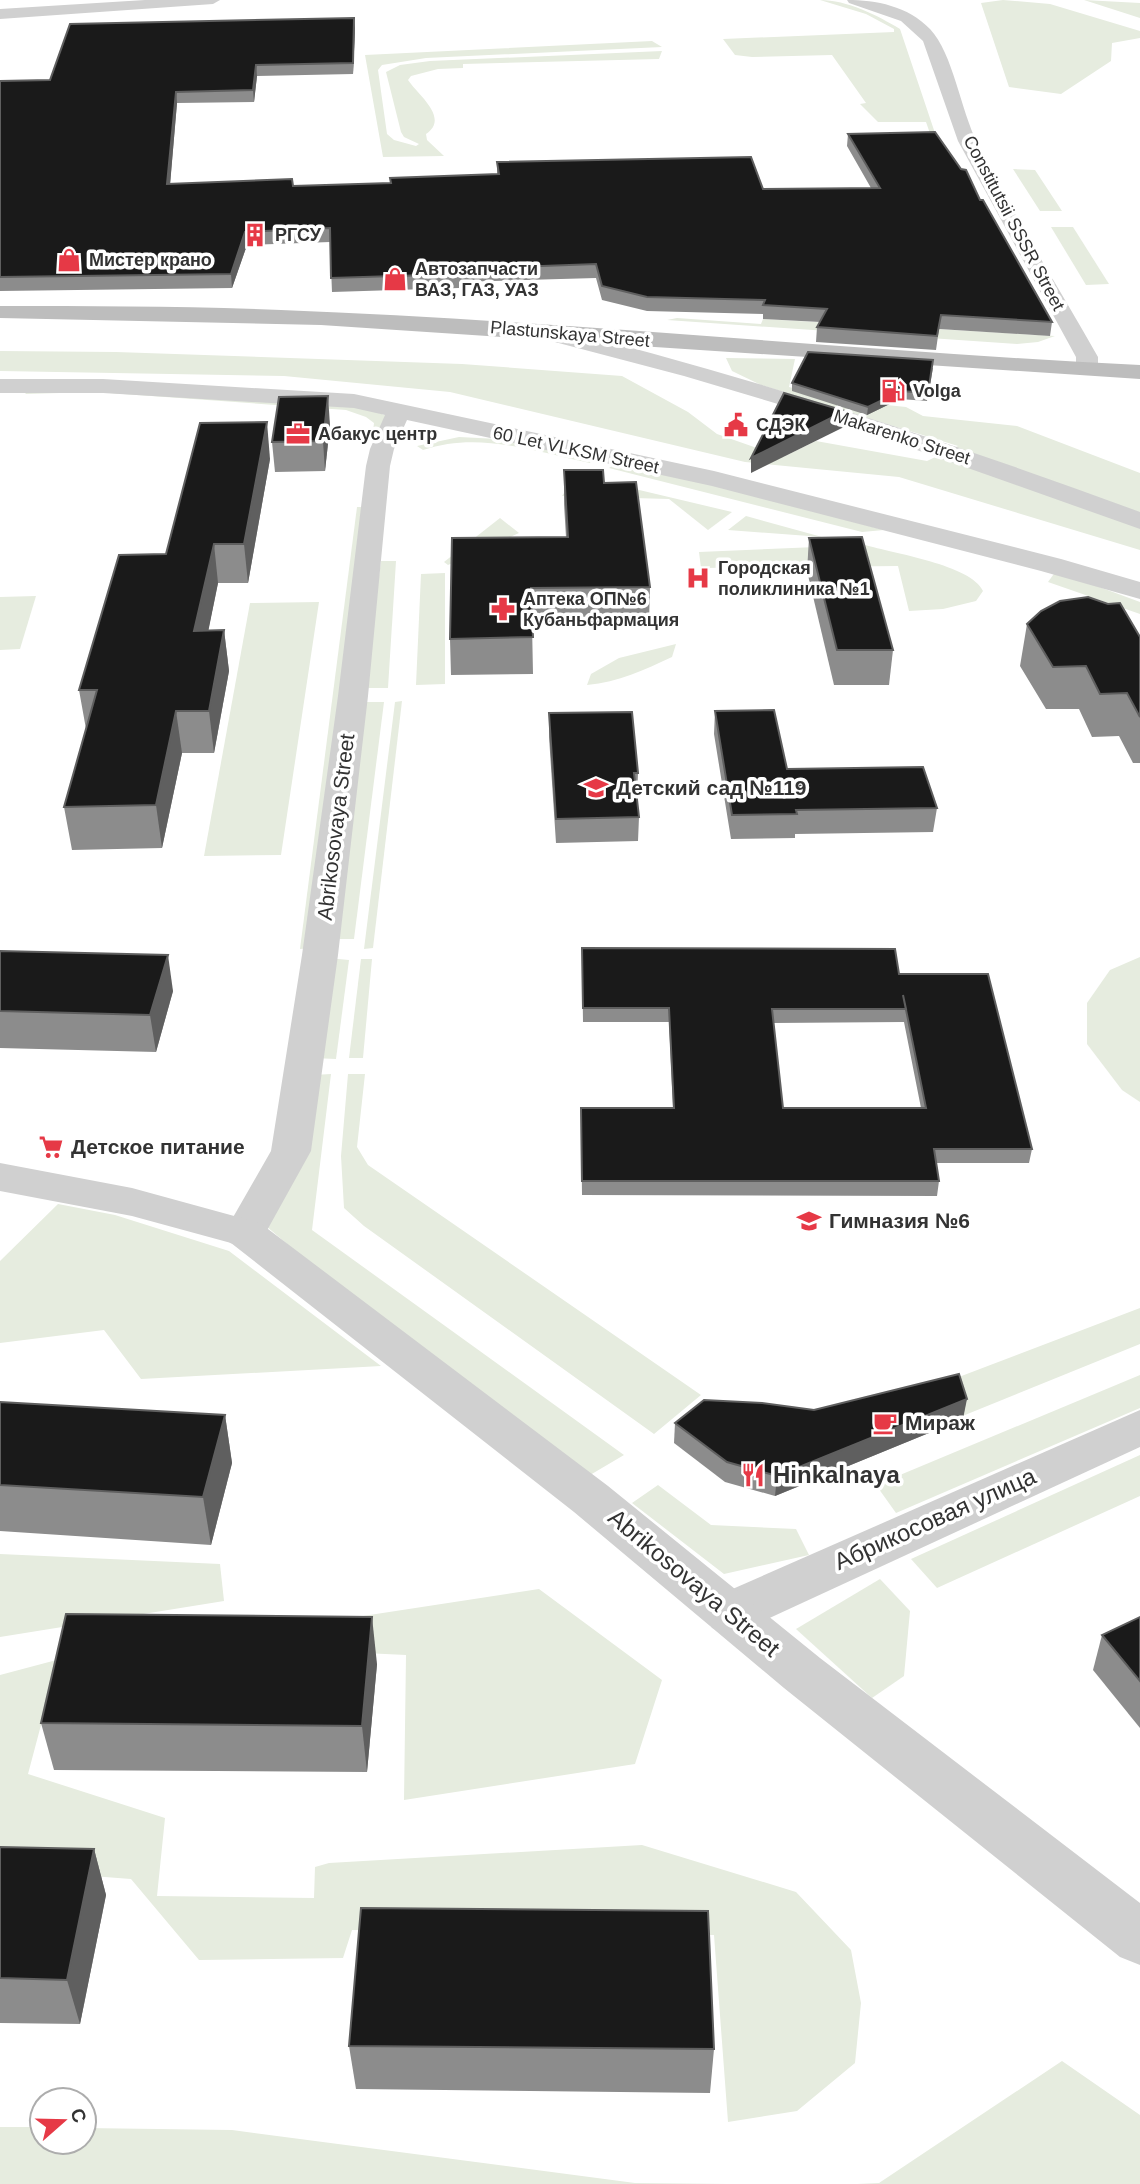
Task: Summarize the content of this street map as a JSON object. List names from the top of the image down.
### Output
{
  "streets": {
    "main road": ["Plastunskaya Street"],
    "street": [
      "Constitutsii SSSR Street",
      "Makarenko Street",
      "60 Let VLKSM Street",
      "Abrikosovaya Street",
      "Абрикосовая улица"
    ]
  },
  "crossings": [
    ["Constitutsii SSSR Street", "Plastunskaya Street"],
    ["Plastunskaya Street", "Makarenko Street"],
    ["60 Let VLKSM Street", "Abrikosovaya Street"],
    ["Abrikosovaya Street", "Абрикосовая улица"]
  ],
  "places": {
    "building": ["РГСУ"],
    "shop": ["Мистер крано", "Автозапчасти ВАЗ, ГАЗ, УАЗ"],
    "fuel station": ["Volga"],
    "public building": ["СДЭК"],
    "office": ["Абакус центр"],
    "hospital": ["Городская поликлиника №1"],
    "pharmacy": ["Аптека ОП№6 Кубаньфармация"],
    "school or university": ["Детский сад №119", "Гимназия №6"],
    "supermarket": ["Детское питание"],
    "cafe": ["Мираж"],
    "restaurant": ["Hinkalnaya"]
  },
  "north": "right"
}
